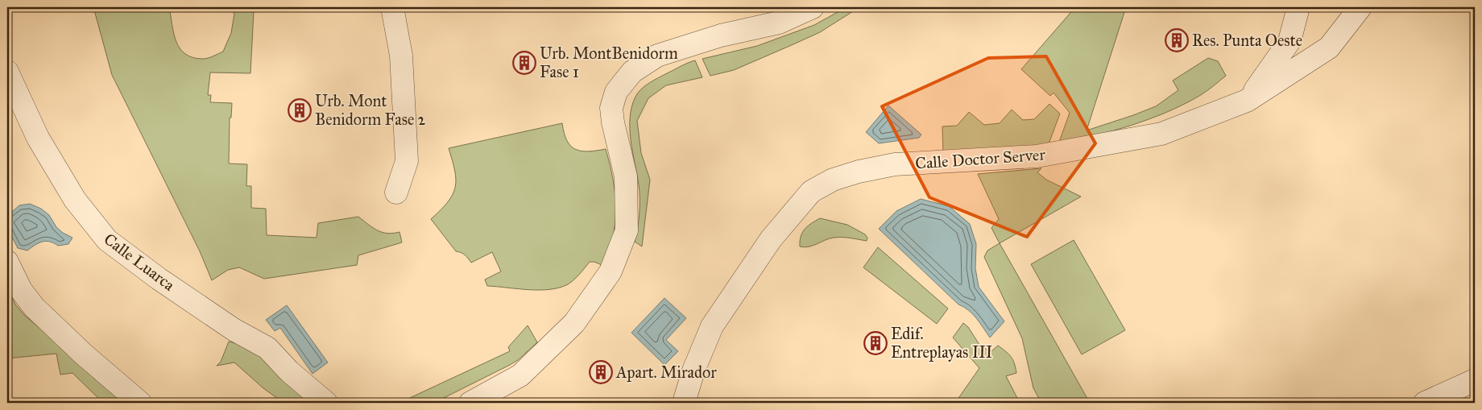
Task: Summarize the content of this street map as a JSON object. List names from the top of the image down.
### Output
{
  "streets": {
    "street": ["Calle Doctor Server", "Calle Luarca"]
  },
  "places": {
    "building": [
      "Res. Punta Oeste",
      "Urb. MontBenidorm Fase 1",
      "Urb. Mont Benidorm Fase 2",
      "Edif. Entreplayas III",
      "Apart. Mirador"
    ]
  }
}
